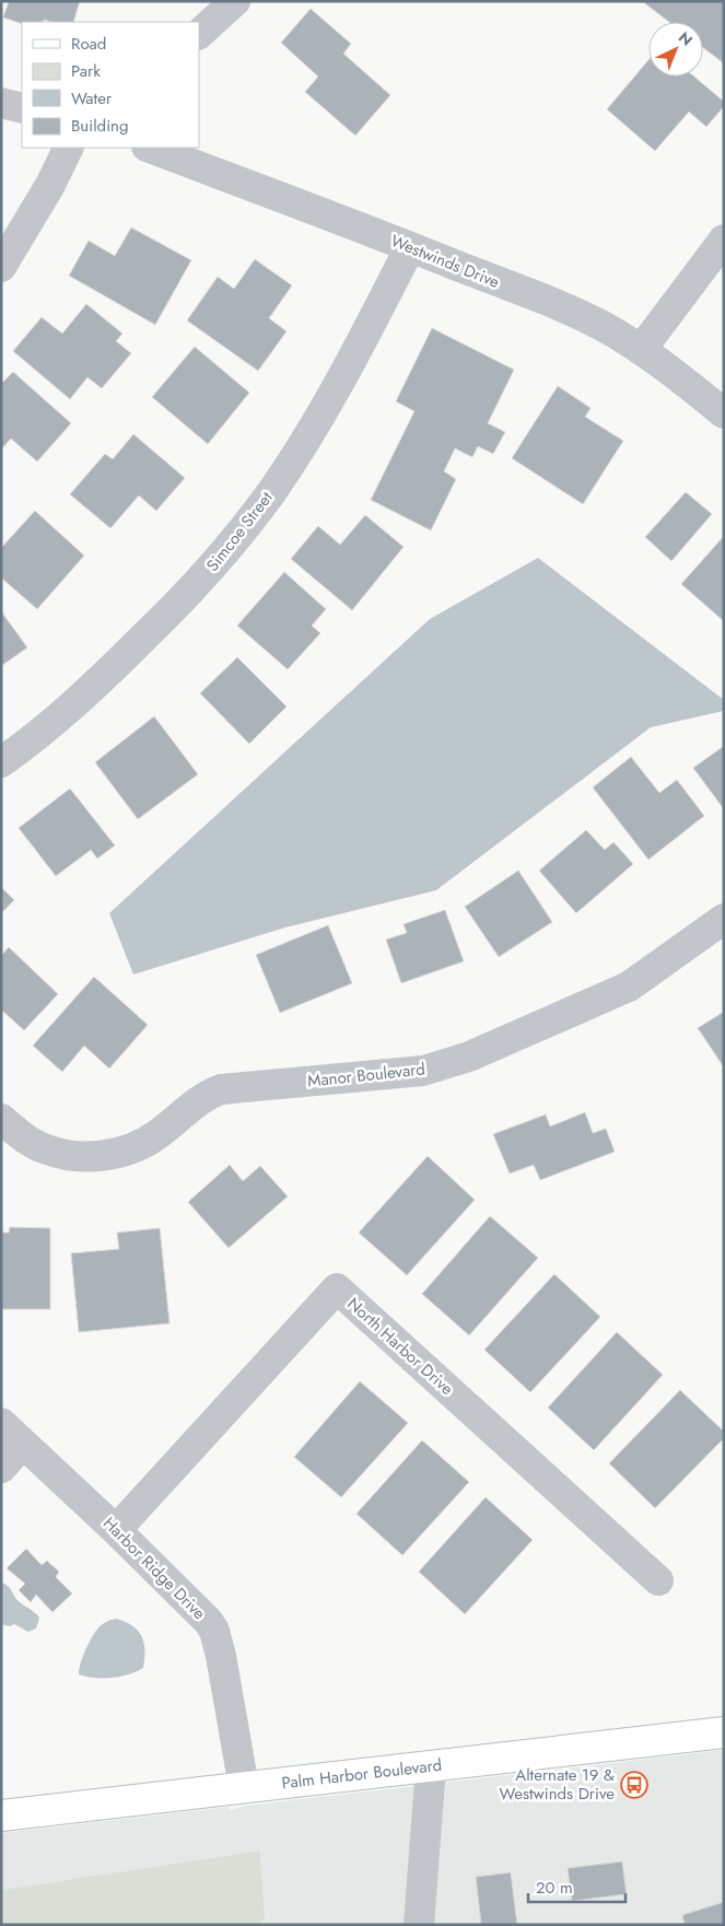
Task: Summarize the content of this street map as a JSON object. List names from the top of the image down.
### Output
{
  "streets": {
    "main road": ["Palm Harbor Boulevard"],
    "street": [
      "Westwinds Drive",
      "Simcoe Street",
      "Manor Boulevard",
      "North Harbor Drive",
      "Harbor Ridge Drive"
    ]
  },
  "crossings": [
    ["Westwinds Drive", "Simcoe Street"],
    ["North Harbor Drive", "Harbor Ridge Drive"],
    ["Harbor Ridge Drive", "Palm Harbor Boulevard"]
  ],
  "places": {
    "bus stop": ["Alternate 19 & Westwinds Drive"]
  },
  "legend": [
    "Road",
    "Park",
    "Water",
    "Building"
  ],
  "scale_bar": "20 m",
  "north": "top right"
}
